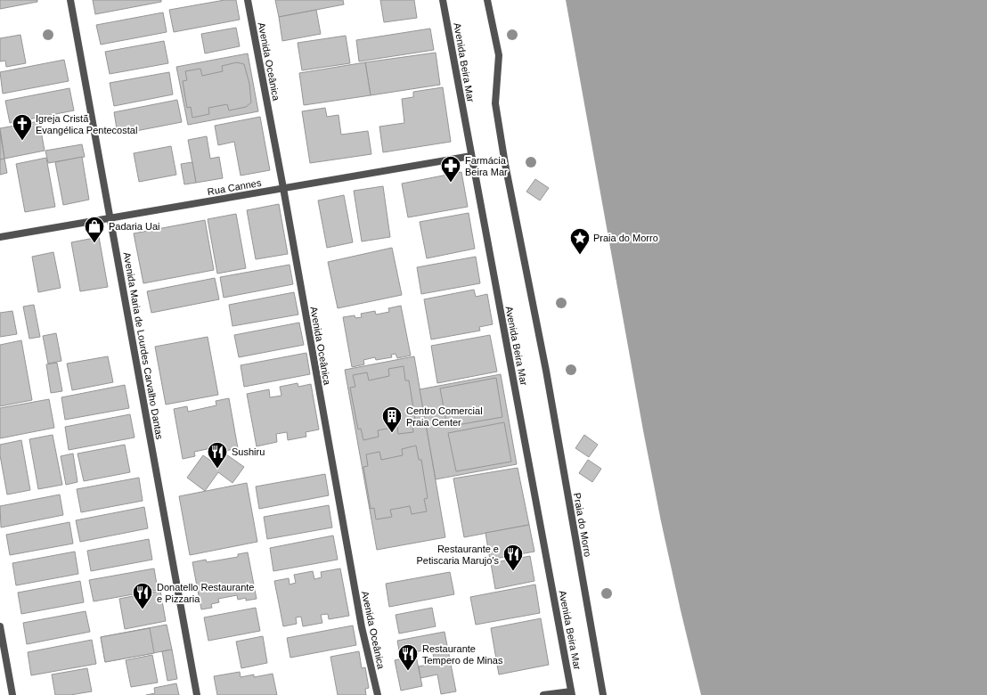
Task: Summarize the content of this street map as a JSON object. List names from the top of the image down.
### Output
{
  "streets": {
    "street": [
      "Avenida Oceânica",
      "Avenida Beira Mar",
      "Rua Cannes",
      "Avenida Maria de Lourdes Carvalho Dantas",
      "Praia do Morro"
    ]
  },
  "crossings": [
    ["Avenida Oceânica", "Rua Cannes"],
    ["Avenida Beira Mar", "Rua Cannes"],
    ["Rua Cannes", "Avenida Maria de Lourdes Carvalho Dantas"]
  ],
  "places": {
    "church": ["Igreja Cristã Evangélica Pentecostal"],
    "pharmacy": ["Farmácia Beira Mar"],
    "shop": ["Padaria Uai"],
    "place": ["Praia do Morro"],
    "building": ["Centro Comercial Praia Center"],
    "restaurant": [
      "Sushiru",
      "Restaurante e Petiscaria Marujo's",
      "Donatello Restaurante e Pizzaria",
      "Restaurante Tempero de Minas"
    ]
  }
}
